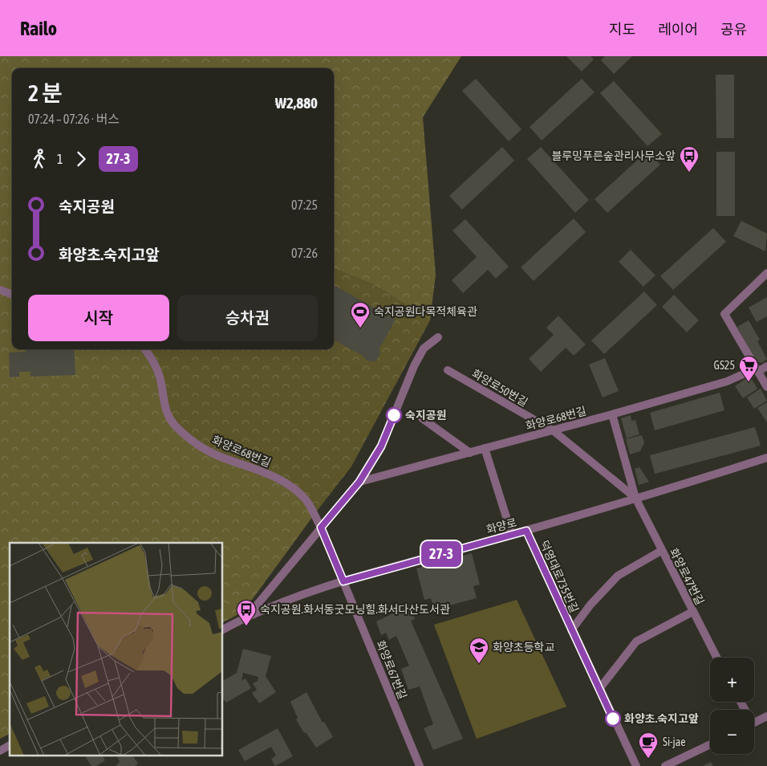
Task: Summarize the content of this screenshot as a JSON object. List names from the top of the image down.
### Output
{
  "streets": {
    "street": [
      "화양로50번길",
      "화양로68번길",
      "화양로",
      "덕영대로735번길",
      "화양로47번길",
      "화양로67번길"
    ]
  },
  "crossings": [
    ["화양로50번길", "화양로68번길"],
    ["화양로50번길", "화양로"],
    ["화양로50번길", "화양로47번길"],
    ["화양로68번길", "화양로"],
    ["화양로68번길", "화양로67번길"],
    ["화양로", "덕영대로735번길"],
    ["화양로", "화양로47번길"],
    ["화양로", "화양로67번길"],
    ["덕영대로735번길", "화양로47번길"]
  ],
  "places": {
    "bus stop": ["블루밍푸른숲관리사무소앞", "숙지공원.화서동굿모닝힐.화서다산도서관"],
    "sports": ["숙지공원다목적체육관"],
    "supermarket": ["GS25"],
    "other": ["숙지공원", "화양초.숙지고앞"],
    "school or university": ["화양초등학교"],
    "cafe": ["Si-jae"]
  },
  "lines": ["bus line 27-3"],
  "page": {
    "header": "Railo",
    "nav": ["지도", "레이어", "공유"],
    "on_map": "27-3",
    "heading": ["2 분", "07:24 – 07:26 · 버스", "₩2,880"],
    "legs": ["1", "27-3"],
    "list": [
      {
        "name": "숙지공원",
        "value": "07:25"
      },
      {
        "name": "화양초.숙지고앞",
        "value": "07:26"
      }
    ],
    "buttons": ["시작", "승차권"],
    "map_buttons": ["+", "−"]
  }
}
